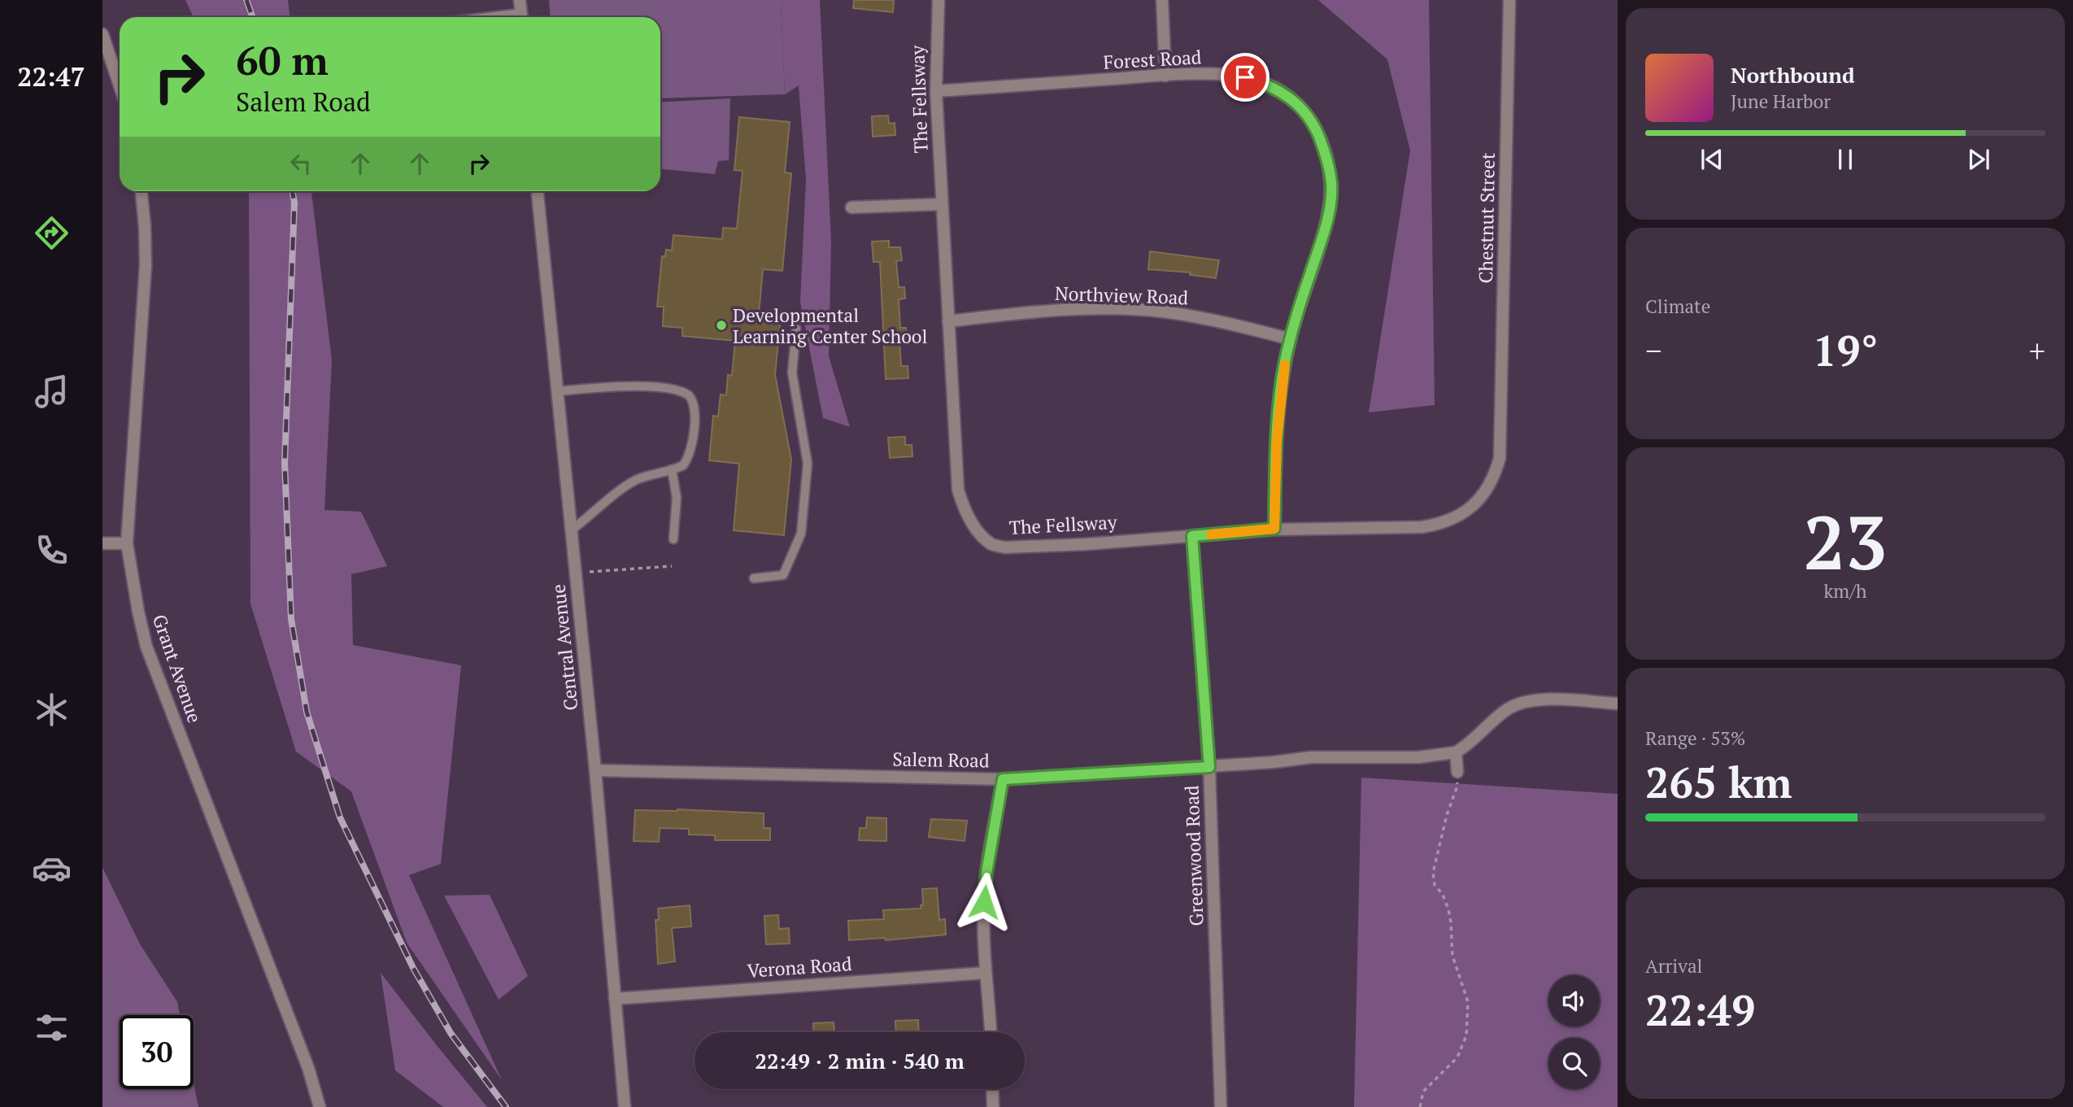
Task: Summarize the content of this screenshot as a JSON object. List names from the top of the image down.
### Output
{
  "streets": {
    "street": [
      "Forest Road",
      "The Fellsway",
      "Chestnut Street",
      "Northview Road",
      "Central Avenue",
      "Grant Avenue",
      "Salem Road",
      "Greenwood Road",
      "Verona Road"
    ]
  },
  "crossings": [
    ["Forest Road", "The Fellsway"],
    ["Forest Road", "Northview Road"],
    ["The Fellsway", "Chestnut Street"],
    ["The Fellsway", "Northview Road"],
    ["The Fellsway", "Greenwood Road"],
    ["Central Avenue", "Salem Road"],
    ["Central Avenue", "Verona Road"],
    ["Salem Road", "Greenwood Road"]
  ],
  "places": ["Developmental Learning Center School"],
  "page": {
    "tabs": "22:47",
    "turn": ["60 m", "Salem Road"],
    "song": ["Northbound", "June Harbor"],
    "tile": [
      "Climate",
      ["23", "km/h"],
      ["Range · 53%", "265 km"],
      ["Arrival", "22:49"]
    ],
    "heat": ["−", "19°", "+"],
    "limit": "30",
    "trip": "22:49 · 2 min · 540 m"
  }
}
